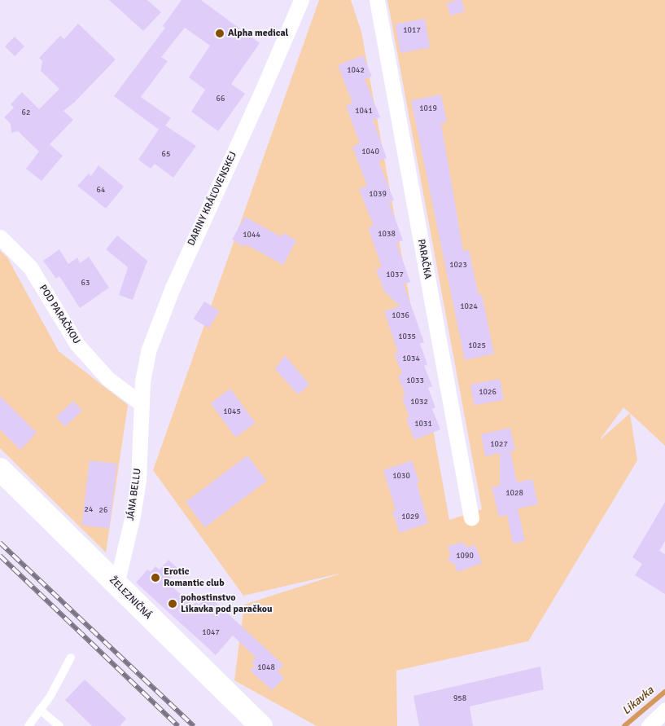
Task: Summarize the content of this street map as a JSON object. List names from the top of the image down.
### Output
{
  "streets": {
    "street": [
      "DARINY KRÁĽOVENSKEJ",
      "PARAČKA",
      "POD PARAČKOU",
      "JÁNA BELLU",
      "ŽELEZNIČNÁ"
    ]
  },
  "crossings": [
    ["DARINY KRÁĽOVENSKEJ", "POD PARAČKOU"],
    ["DARINY KRÁĽOVENSKEJ", "JÁNA BELLU"],
    ["POD PARAČKOU", "JÁNA BELLU"],
    ["JÁNA BELLU", "ŽELEZNIČNÁ"]
  ],
  "water": ["Likavka"],
  "places": ["Alpha medical", "Erotic Romantic club", "pohostinstvo Likavka pod paračkou"],
  "house_numbers": [
    "1017",
    "1042",
    "66",
    "1019",
    "1041",
    "62",
    "1040",
    "65",
    "64",
    "1039",
    "1038",
    "1044",
    "1023",
    "1037",
    "63",
    "1024",
    "1036",
    "1035",
    "1025",
    "1034",
    "1033",
    "1026",
    "1032",
    "1045",
    "1031",
    "1027",
    "1030",
    "1028",
    "24",
    "26",
    "1029",
    "1090",
    "1047",
    "1048",
    "958"
  ]
}
